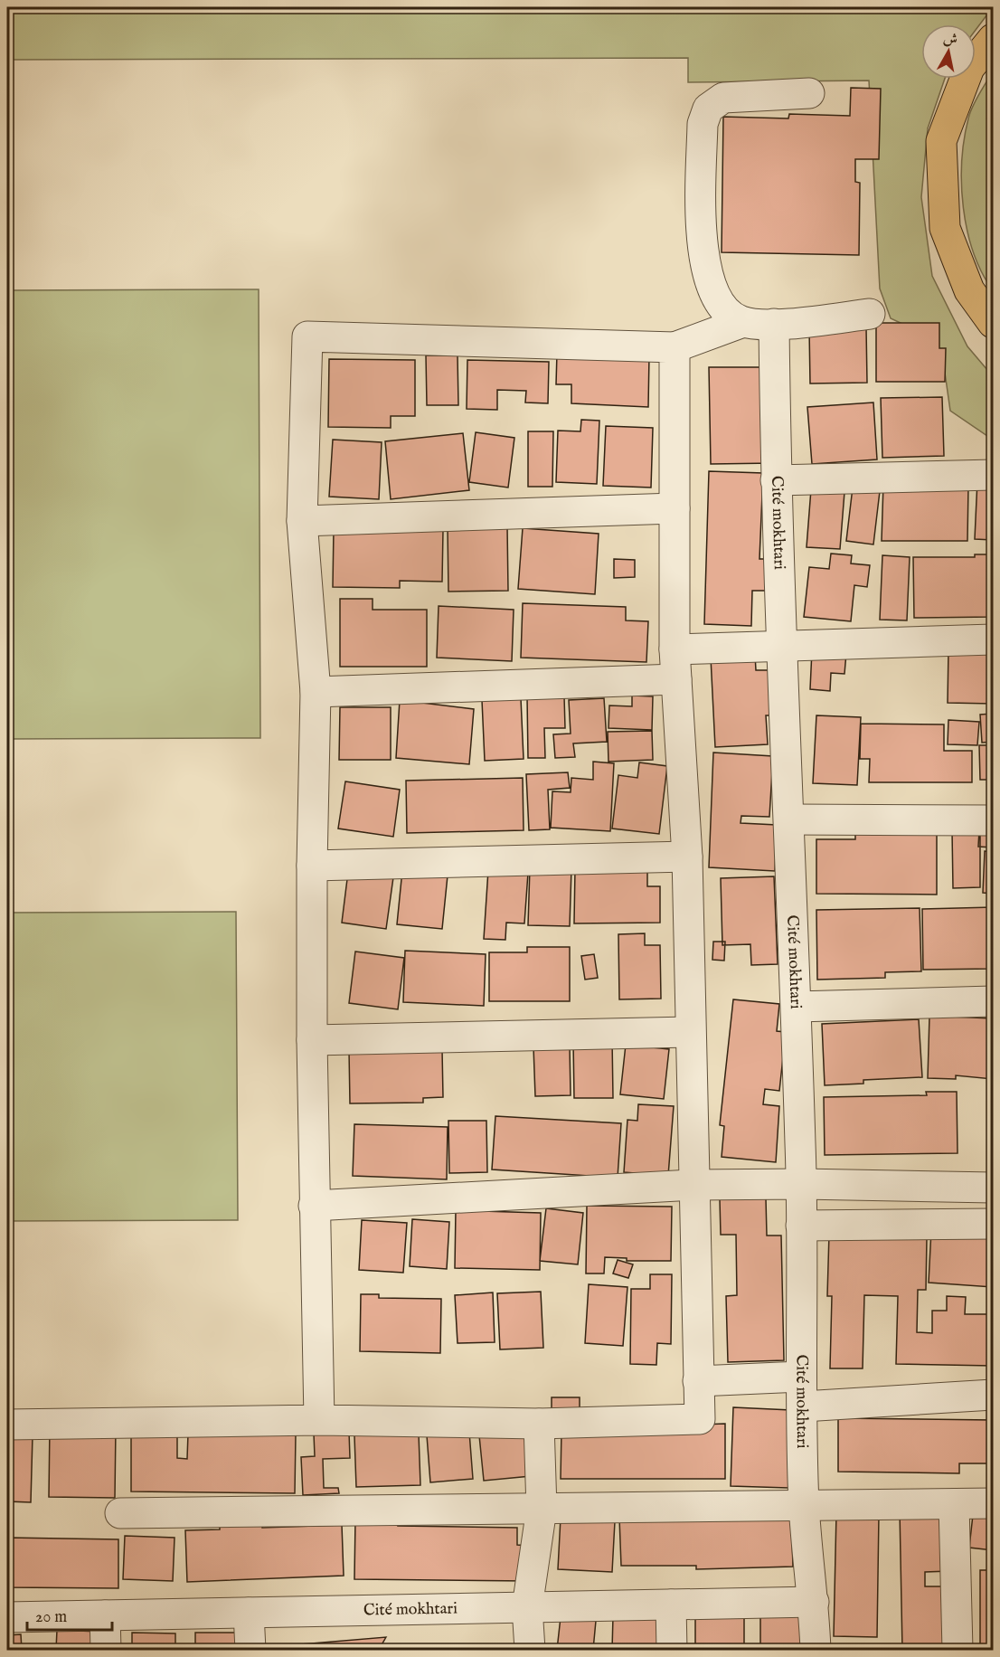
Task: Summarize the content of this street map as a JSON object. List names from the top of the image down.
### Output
{
  "streets": {
    "street": ["Cité mokhtari"]
  },
  "scale_bar": "20 m",
  "north": "top"
}
